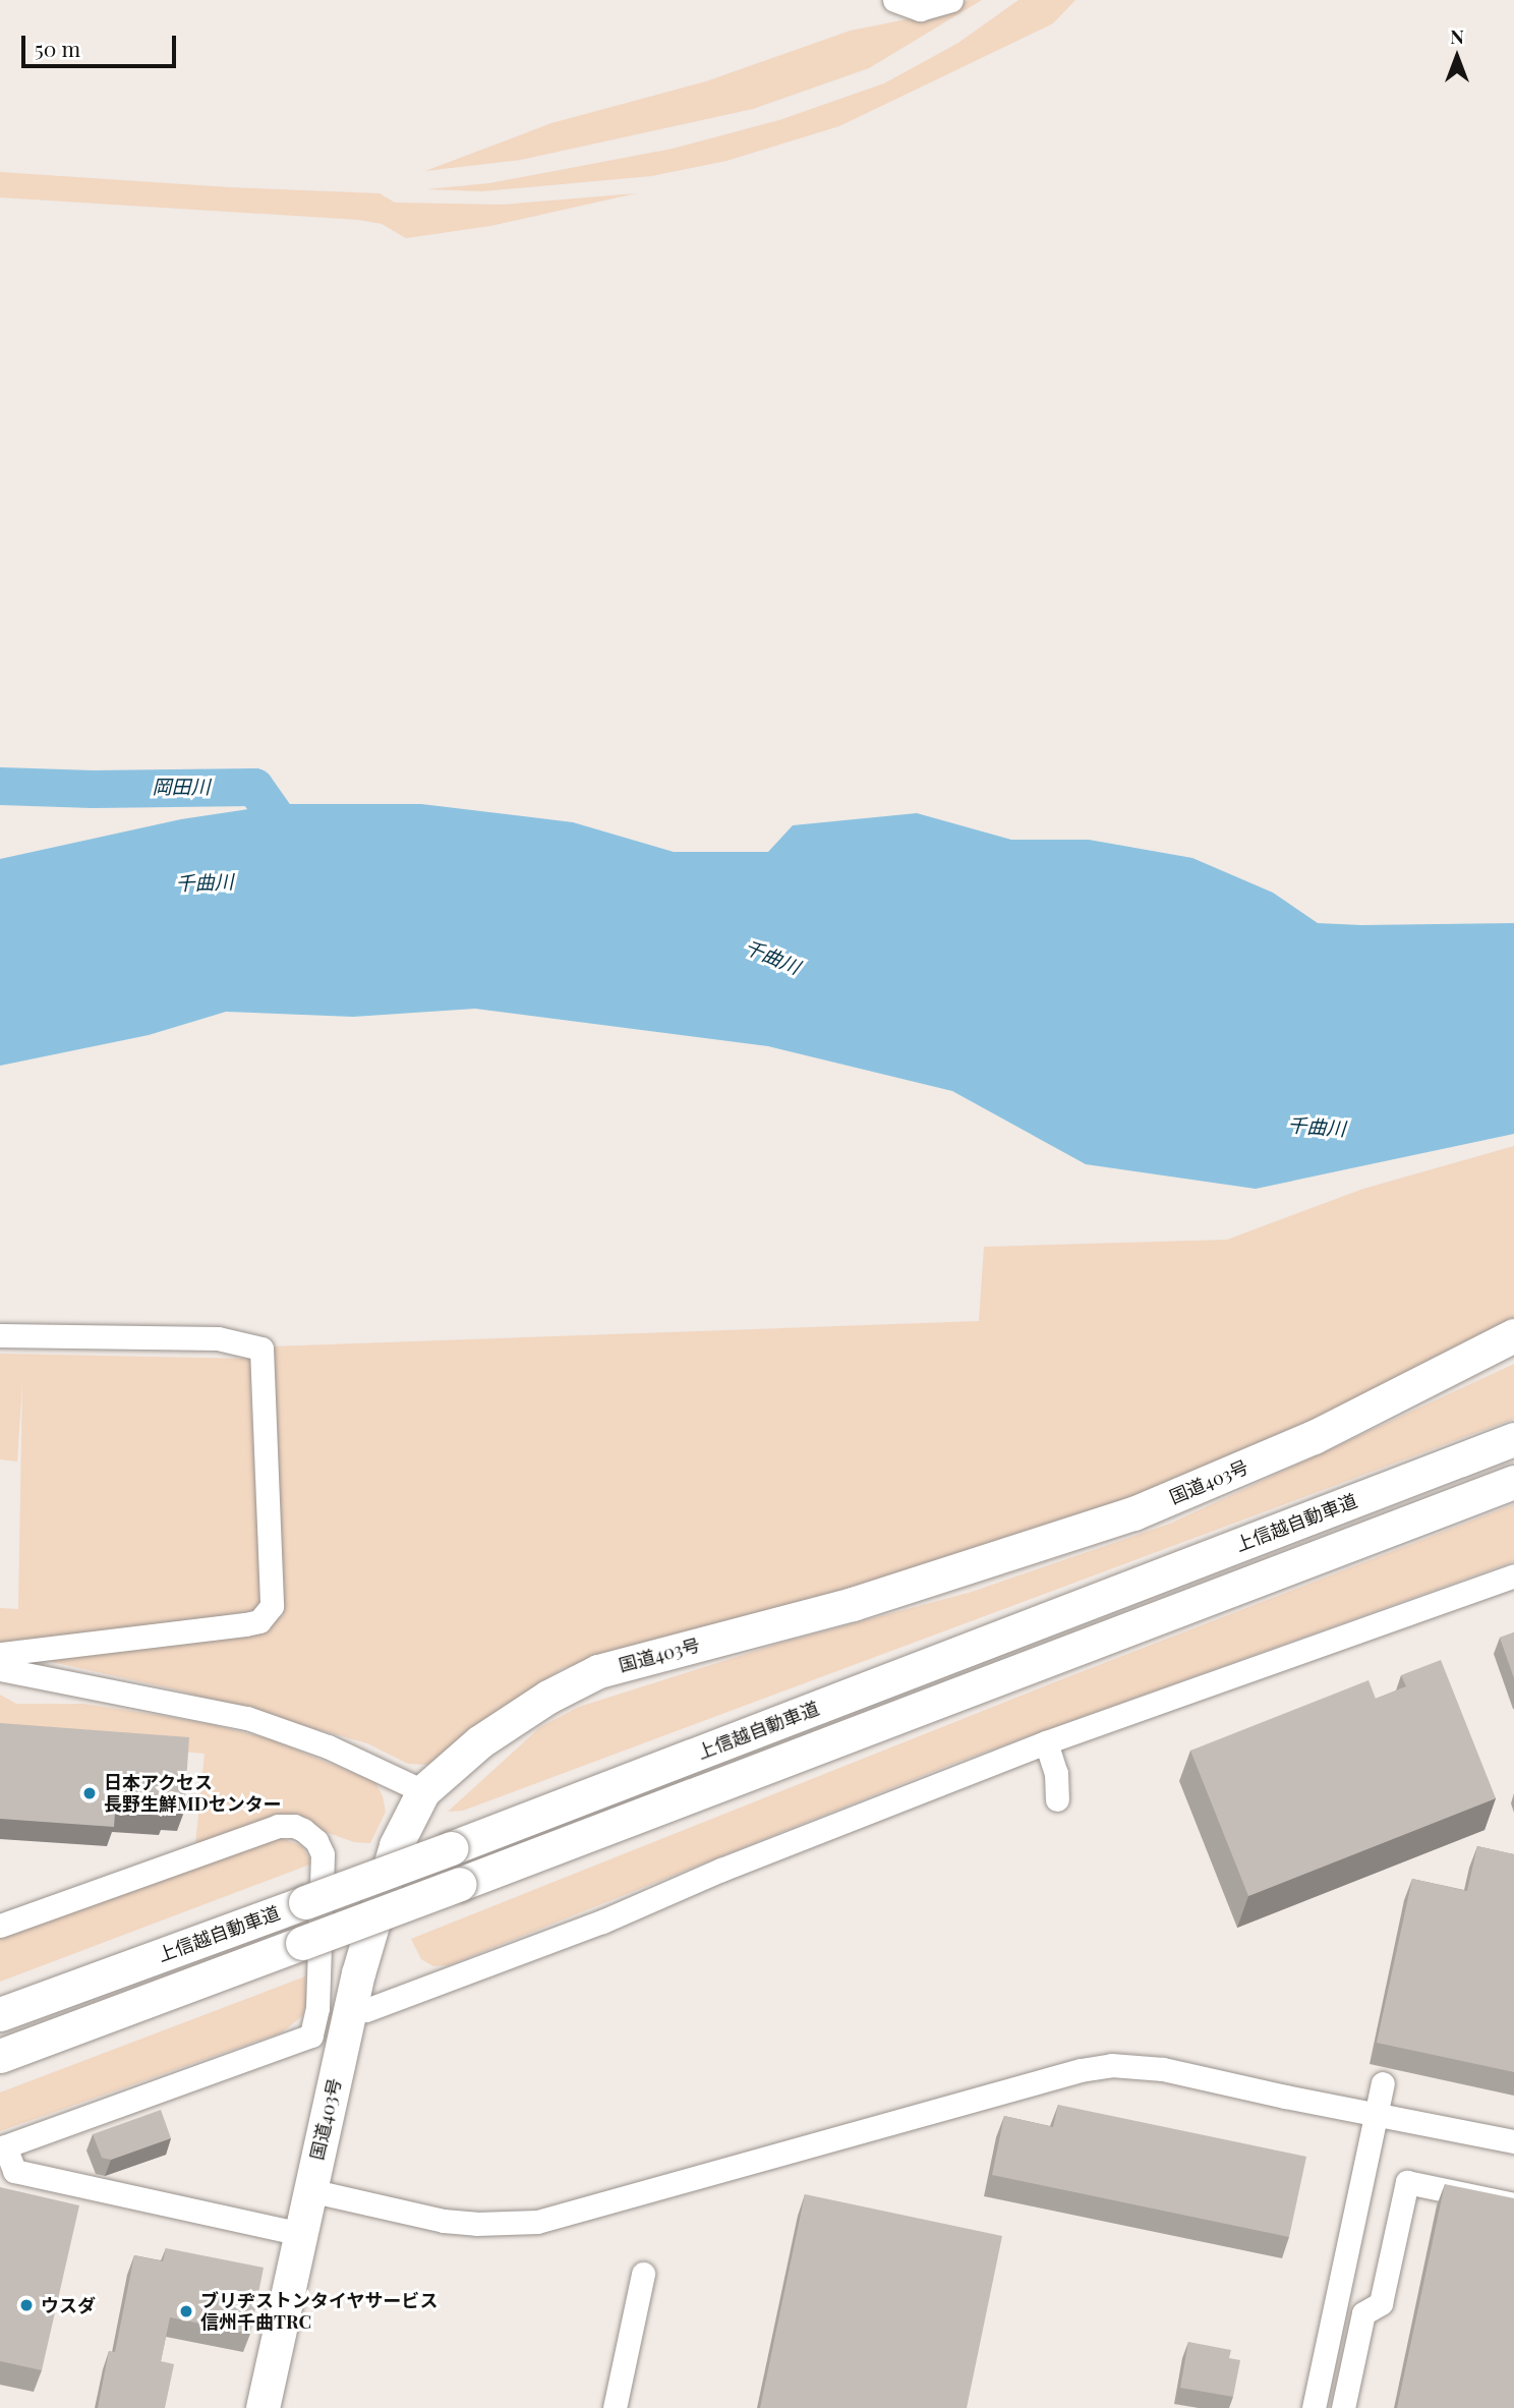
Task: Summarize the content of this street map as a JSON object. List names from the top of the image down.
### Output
{
  "streets": {
    "highway": ["国道403号", "上信越自動車道"]
  },
  "water": ["岡田川", "千曲川"],
  "places": ["日本アクセス 長野生鮮MDセンター", "ウスダ", "ブリヂストンタイヤサービス 信州千曲TRC"],
  "scale_bar": "50 m",
  "north": "top"
}
